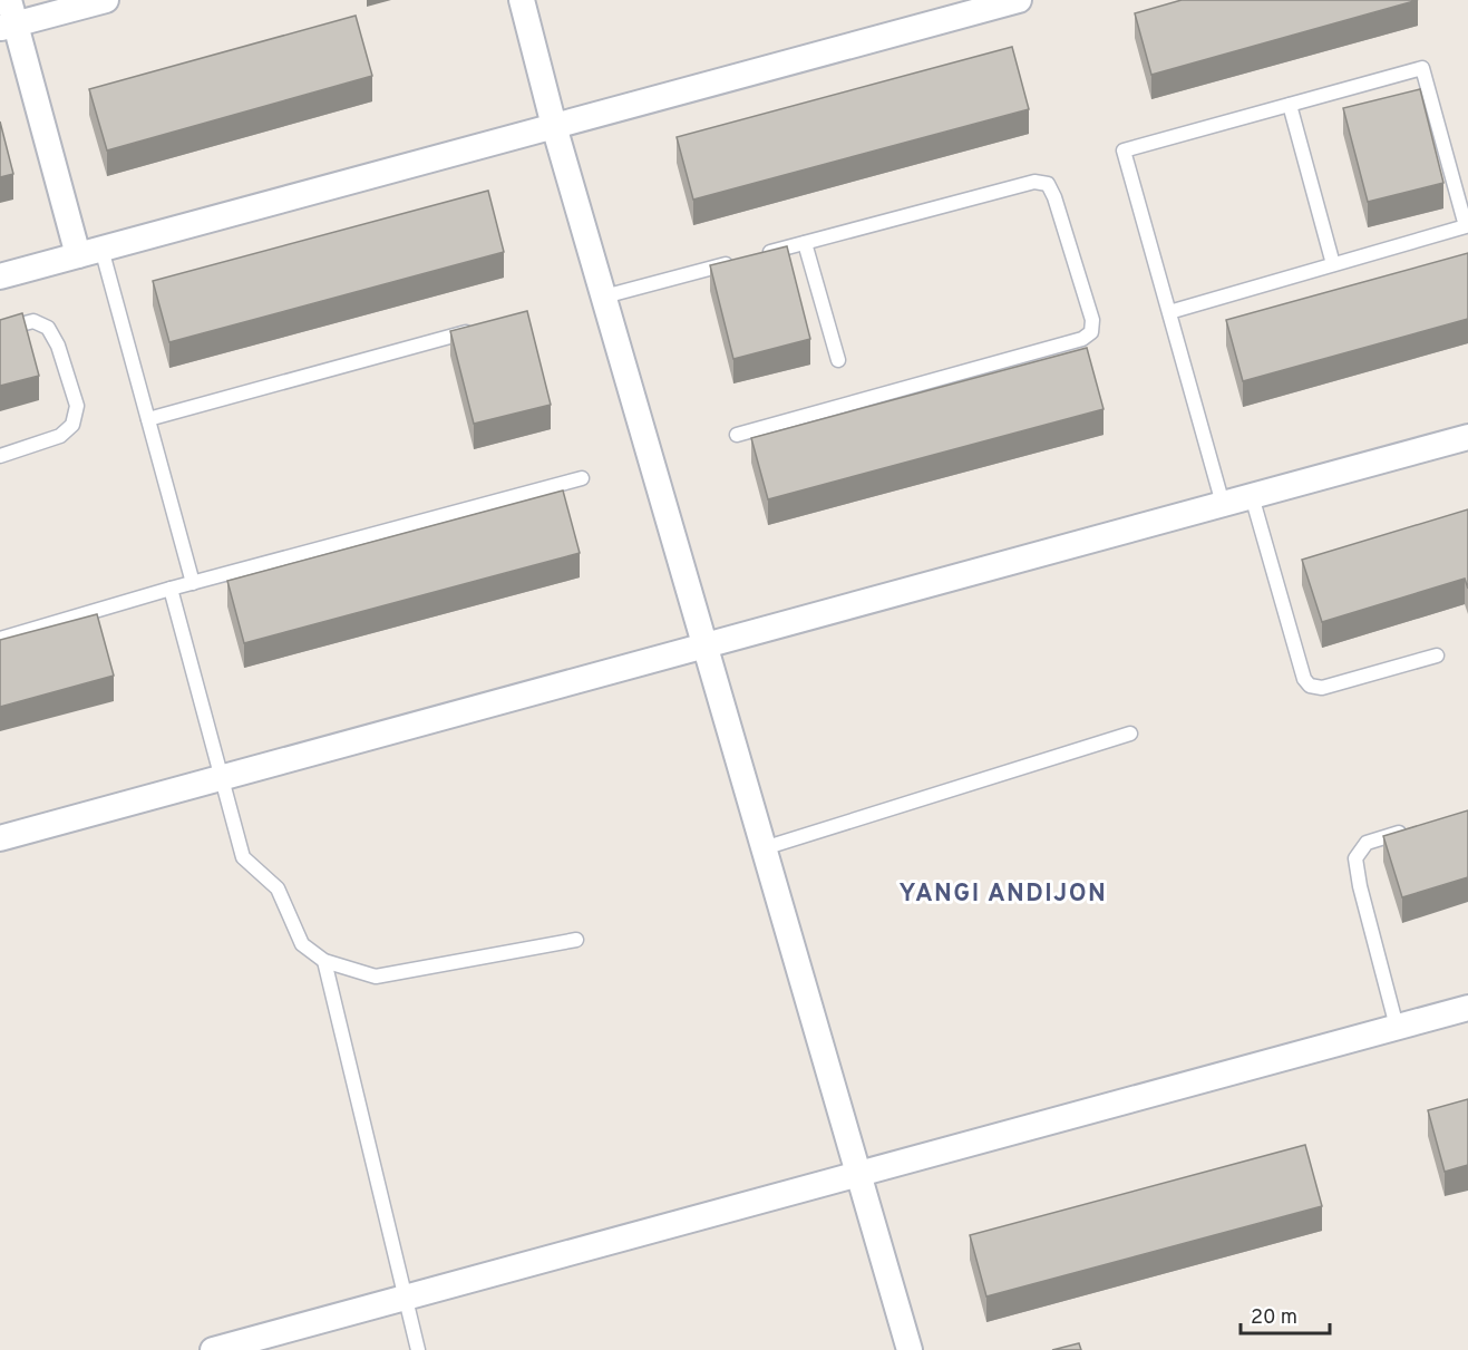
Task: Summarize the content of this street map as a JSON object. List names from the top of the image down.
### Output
{
  "districts": ["YANGI ANDIJON"],
  "scale_bar": "20 m"
}
